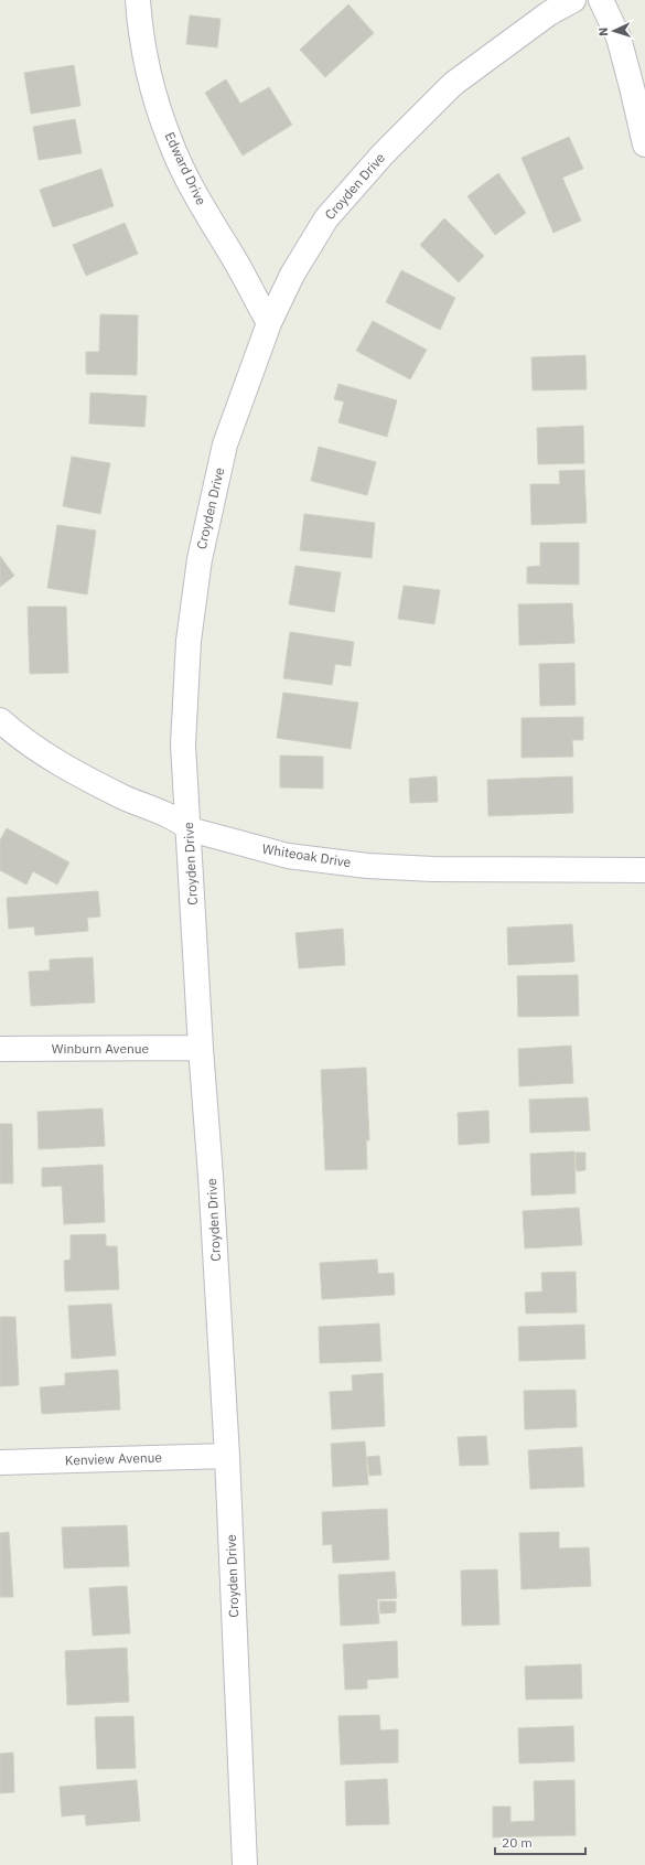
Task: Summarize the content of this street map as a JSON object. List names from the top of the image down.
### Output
{
  "streets": {
    "street": [
      "Edward Drive",
      "Croyden Drive",
      "Whiteoak Drive",
      "Winburn Avenue",
      "Kenview Avenue"
    ]
  },
  "crossings": [
    ["Edward Drive", "Croyden Drive"],
    ["Croyden Drive", "Whiteoak Drive"],
    ["Croyden Drive", "Winburn Avenue"],
    ["Croyden Drive", "Kenview Avenue"]
  ],
  "scale_bar": "20 m",
  "north": "left"
}
